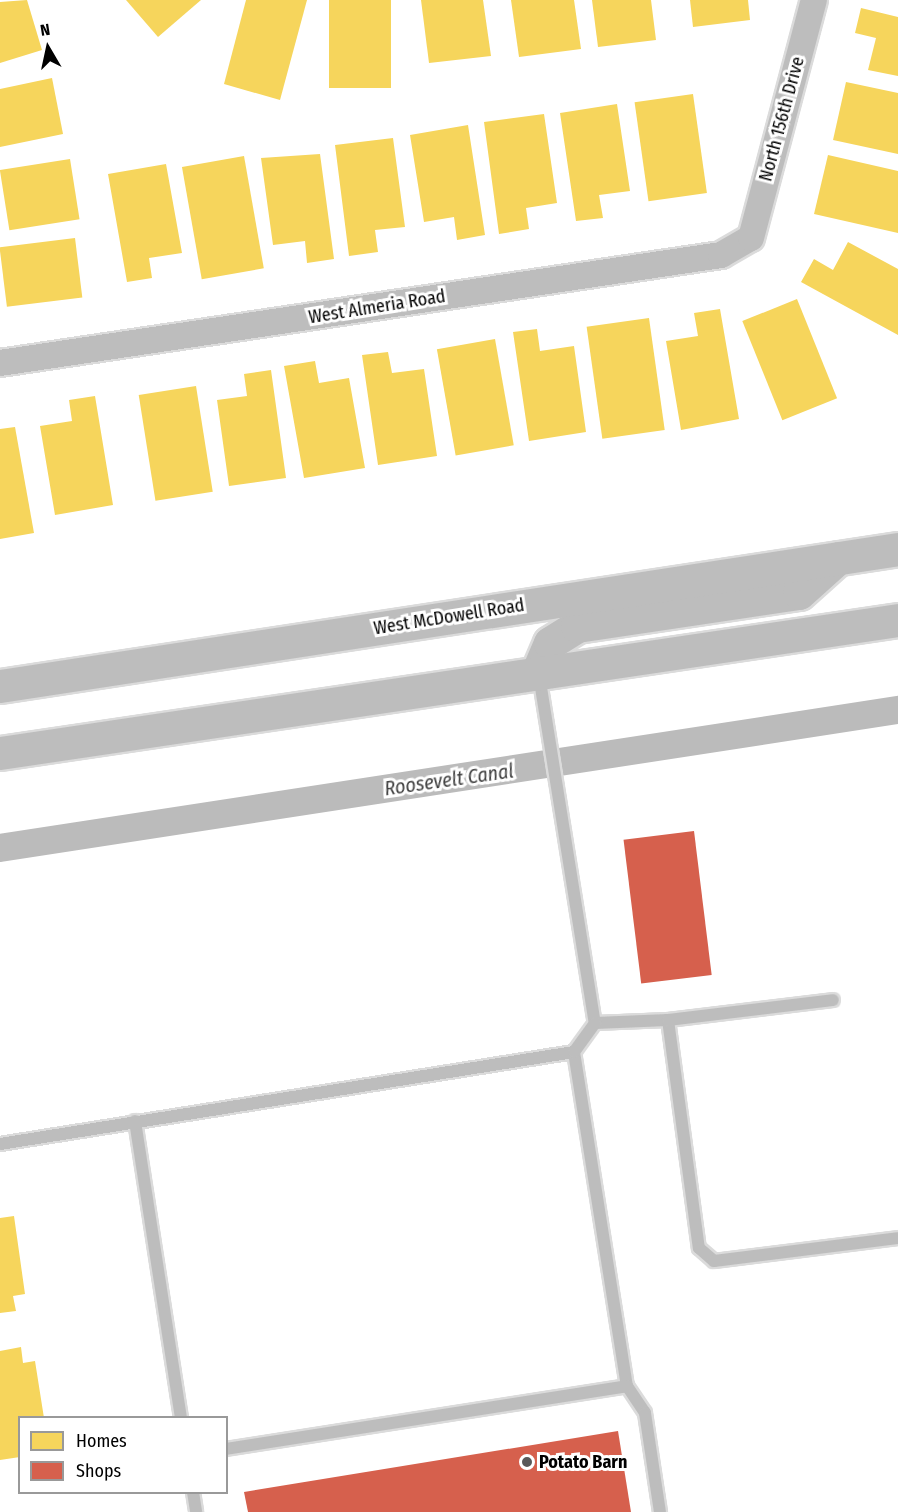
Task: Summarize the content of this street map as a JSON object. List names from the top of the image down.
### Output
{
  "streets": {
    "main road": ["West McDowell Road"],
    "street": ["North 156th Drive", "West Almeria Road"]
  },
  "crossings": [
    ["North 156th Drive", "West Almeria Road"]
  ],
  "water": ["Roosevelt Canal"],
  "places": ["Potato Barn"],
  "legend": ["Homes", "Shops"],
  "north": "top"
}
